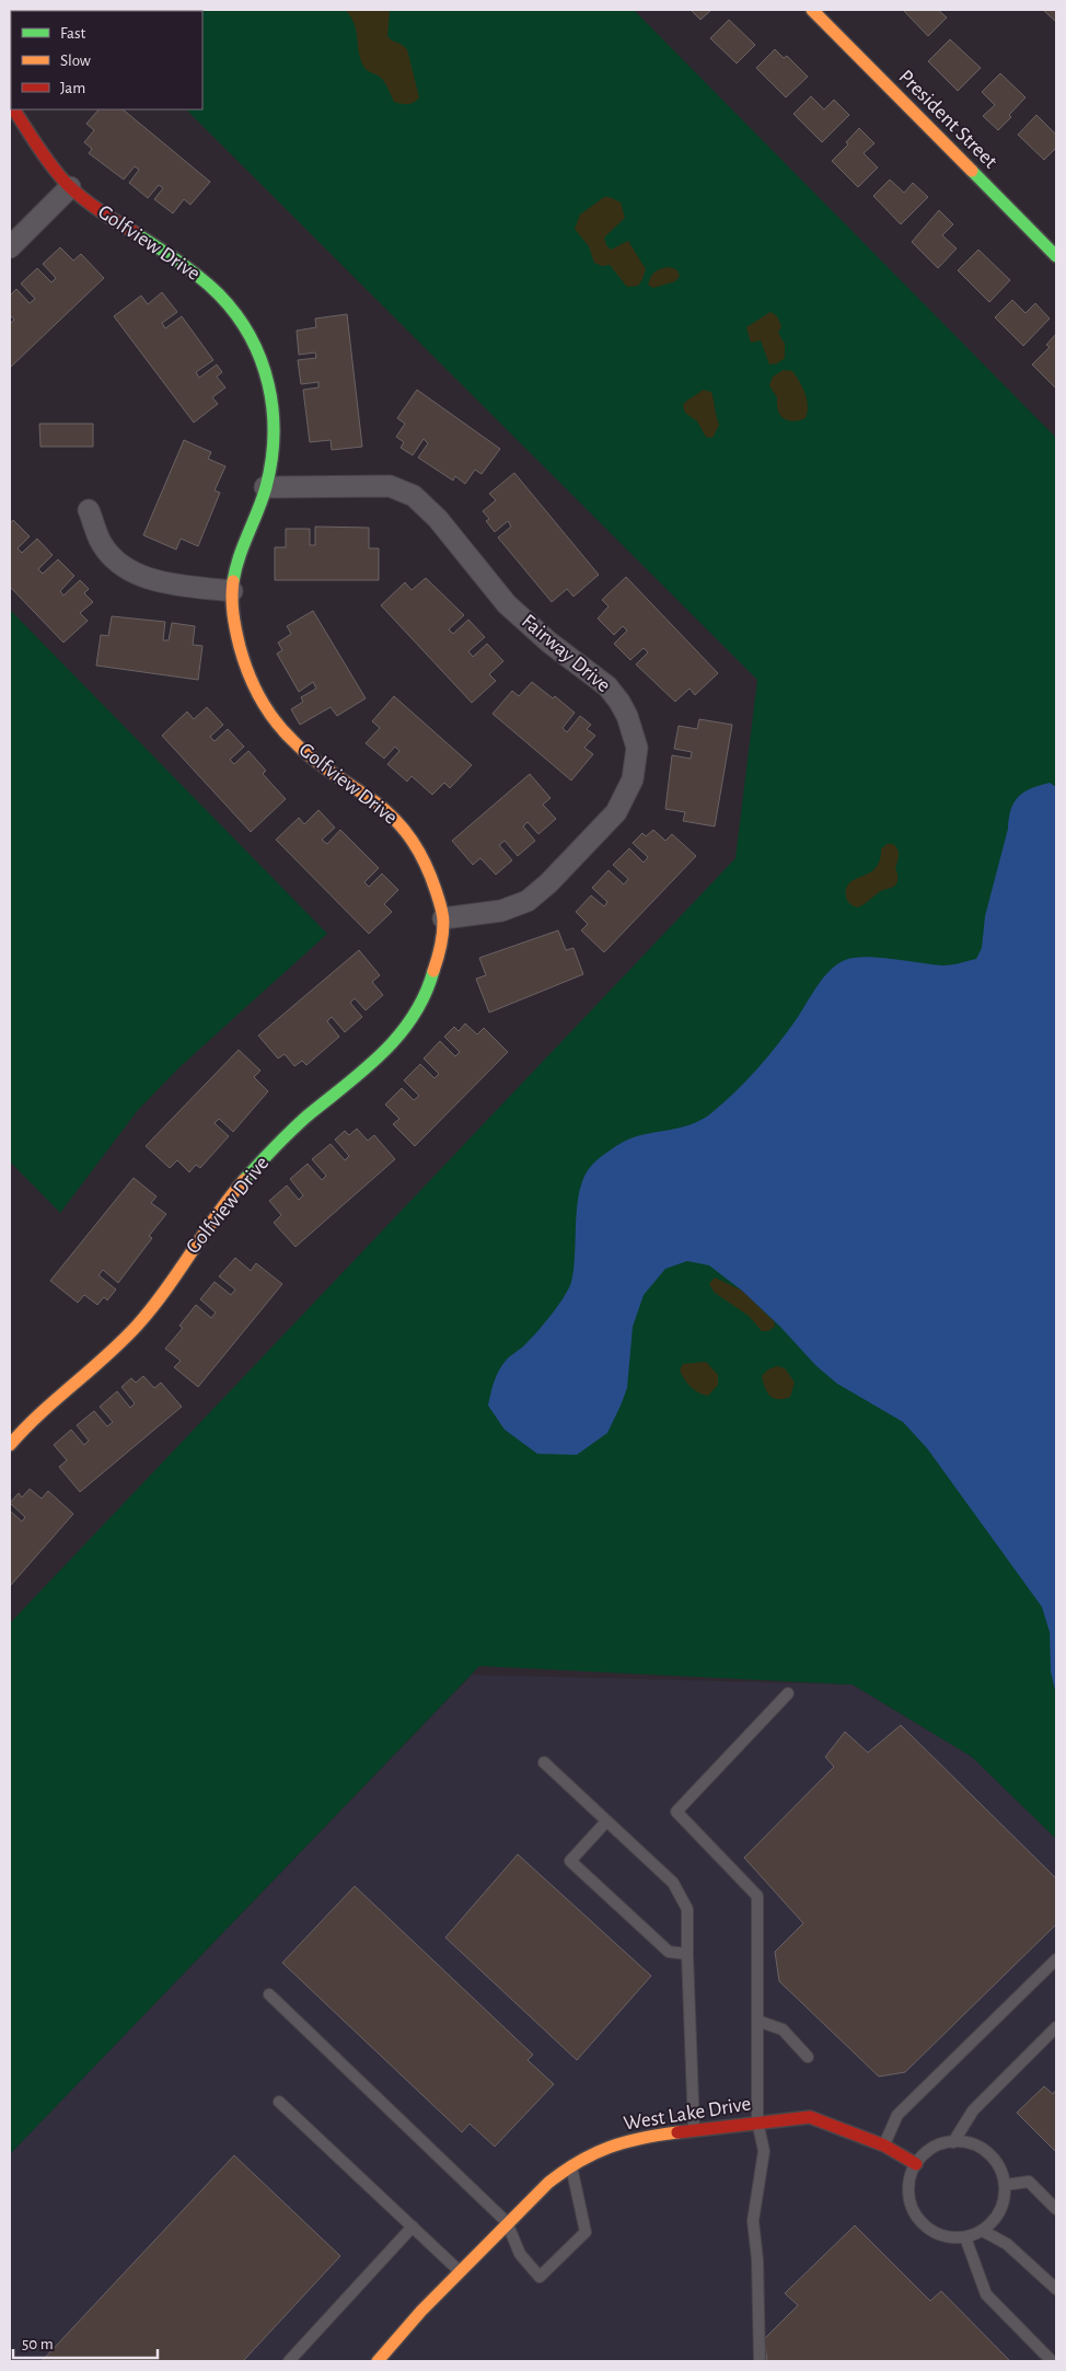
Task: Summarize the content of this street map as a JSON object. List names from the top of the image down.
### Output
{
  "streets": {
    "street": [
      "President Street",
      "Golfview Drive",
      "Fairway Drive",
      "West Lake Drive"
    ]
  },
  "crossings": [
    ["Golfview Drive", "Fairway Drive"]
  ],
  "legend": ["Fast", "Slow", "Jam"],
  "scale_bar": "50 m"
}
